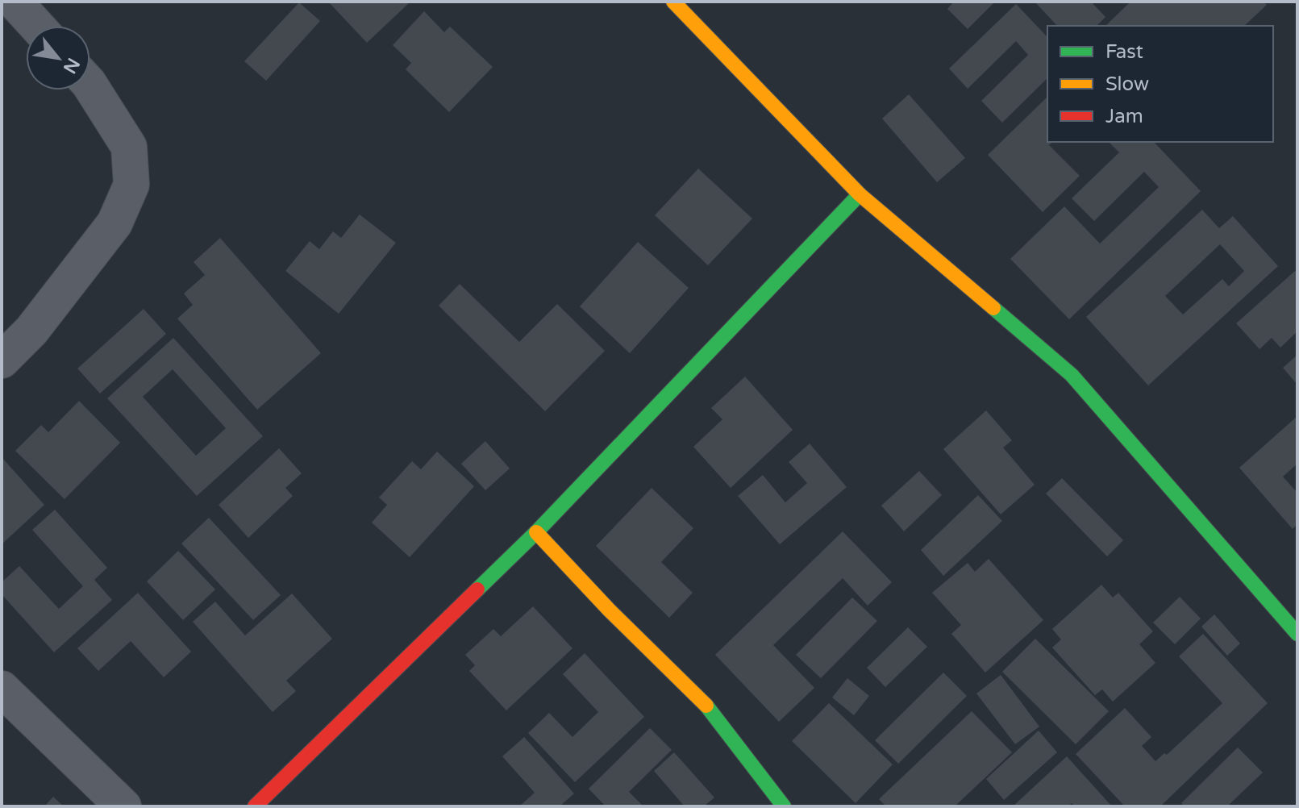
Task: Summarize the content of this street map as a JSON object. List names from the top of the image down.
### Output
{
  "legend": ["Fast", "Slow", "Jam"],
  "north": "bottom right"
}
